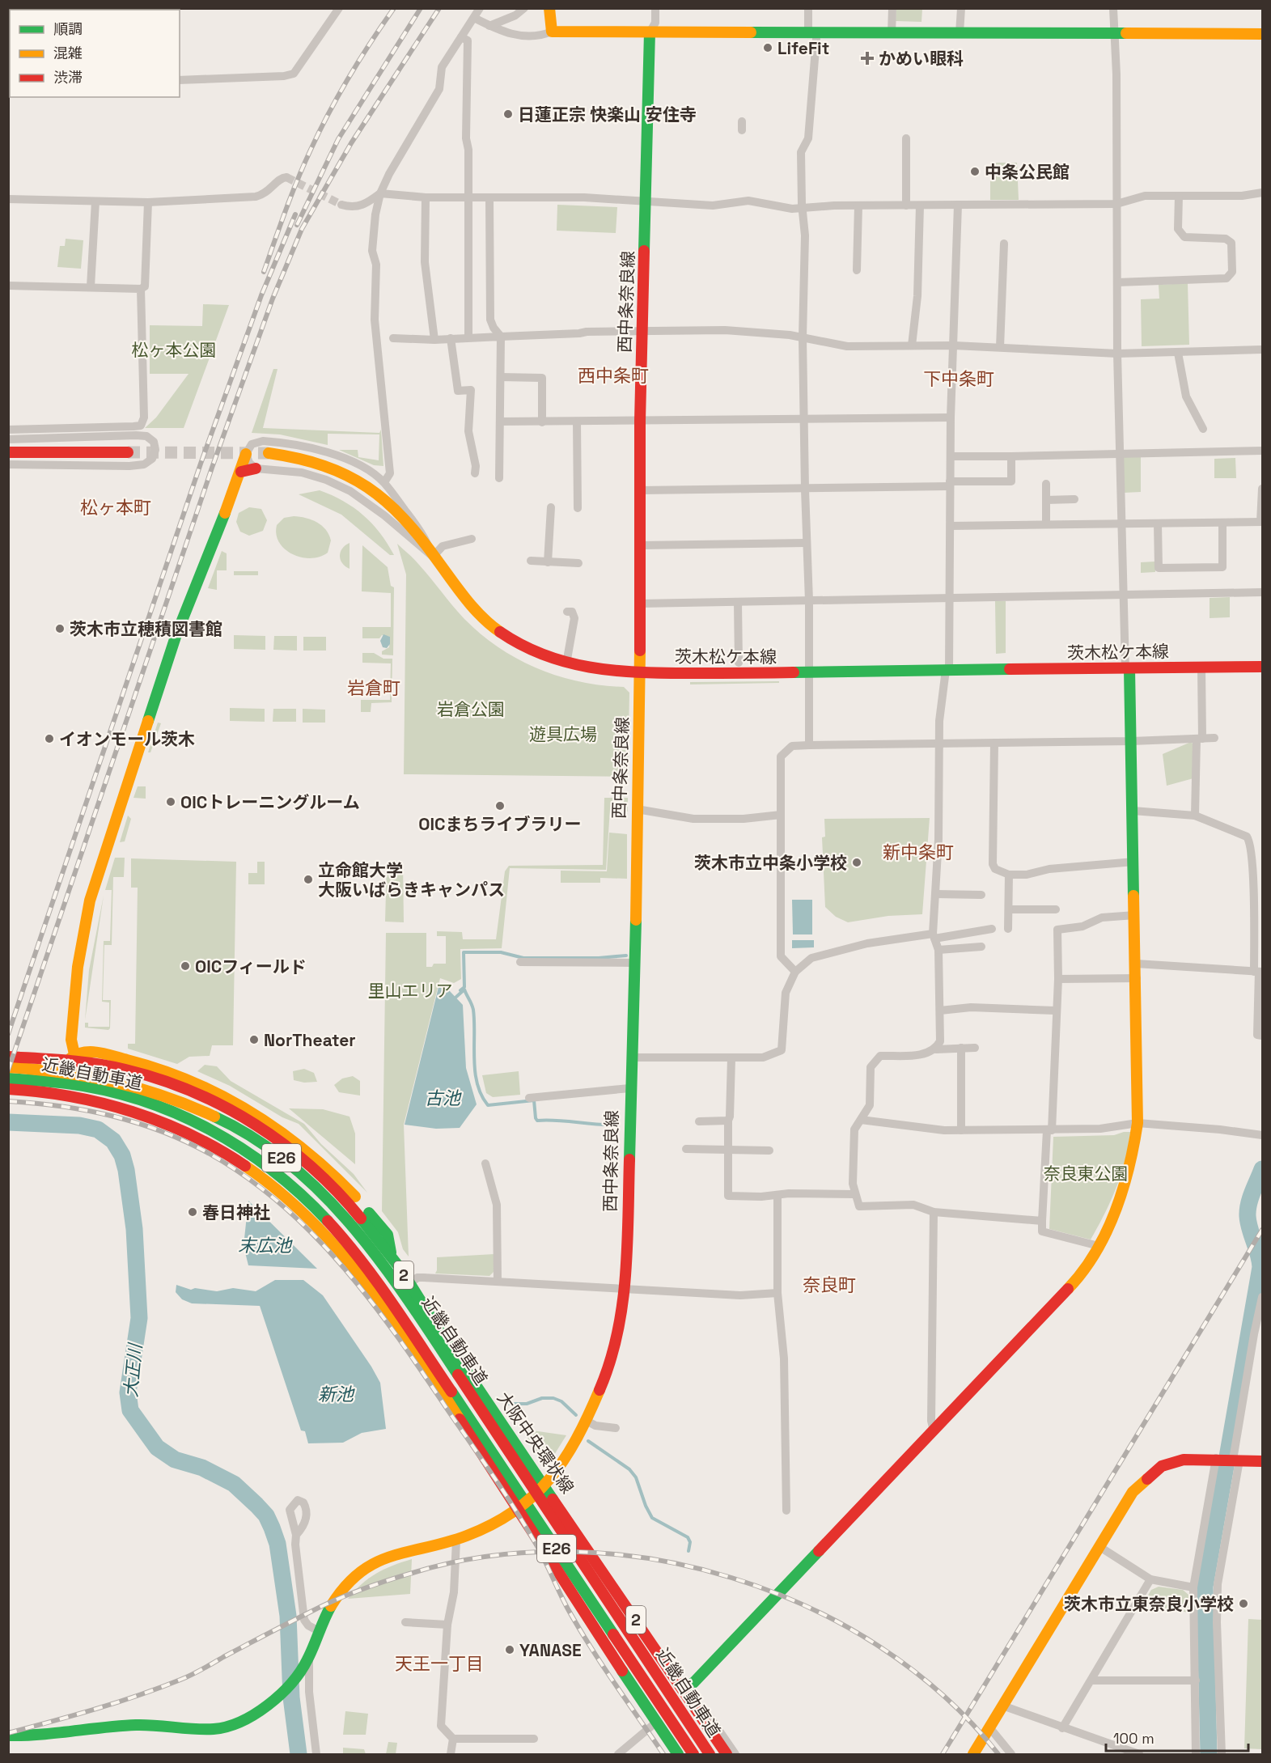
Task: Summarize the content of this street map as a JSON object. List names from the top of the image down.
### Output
{
  "streets": {
    "main road": [
      "西中条奈良線",
      "茨木松ケ本線",
      "近畿自動車道",
      "E26",
      "2",
      "大阪中央環状線"
    ]
  },
  "crossings": [
    ["西中条奈良線", "茨木松ケ本線"],
    ["西中条奈良線", "2"],
    ["西中条奈良線", "大阪中央環状線"]
  ],
  "districts": [
    "西中条町",
    "下中条町",
    "松ヶ本町",
    "岩倉町",
    "新中条町",
    "奈良町",
    "天王一丁目"
  ],
  "water": [
    "古池",
    "末広池",
    "大正川",
    "新池"
  ],
  "parks": [
    "松ヶ本公園",
    "岩倉公園",
    "遊具広場",
    "里山エリア",
    "奈良東公園"
  ],
  "places": {
    "other": [
      "LifeFit",
      "日蓮正宗 快楽山 安住寺",
      "中条公民館",
      "茨木市立穂積図書館",
      "イオンモール茨木",
      "OICトレーニングルーム",
      "OICまちライブラリー",
      "茨木市立中条小学校",
      "立命館大学 大阪いばらきキャンパス",
      "OICフィールド",
      "NorTheater",
      "春日神社",
      "茨木市立東奈良小学校",
      "YANASE"
    ],
    "health": ["かめい眼科"]
  },
  "legend": ["順調", "混雑", "渋滞"],
  "scale_bar": "100 m"
}
